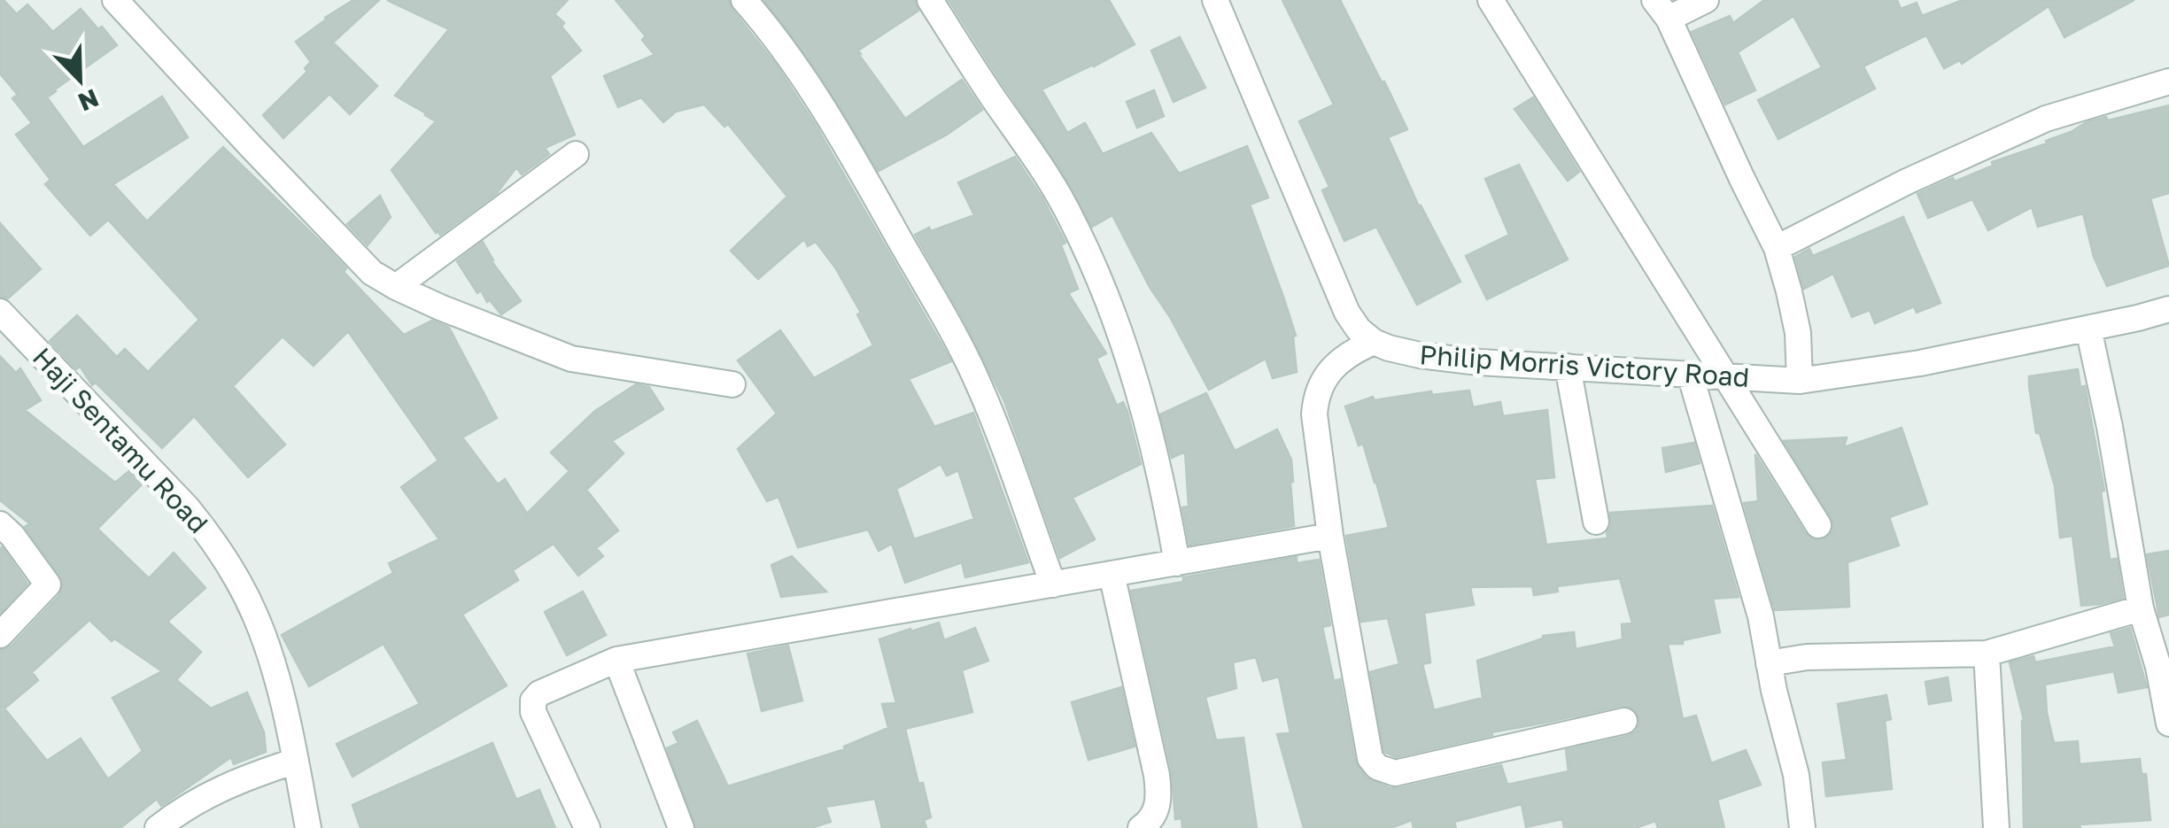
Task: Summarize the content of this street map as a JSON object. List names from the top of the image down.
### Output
{
  "streets": {
    "street": ["Philip Morris Victory Road", "Haji Sentamu Road"]
  },
  "north": "bottom right"
}
